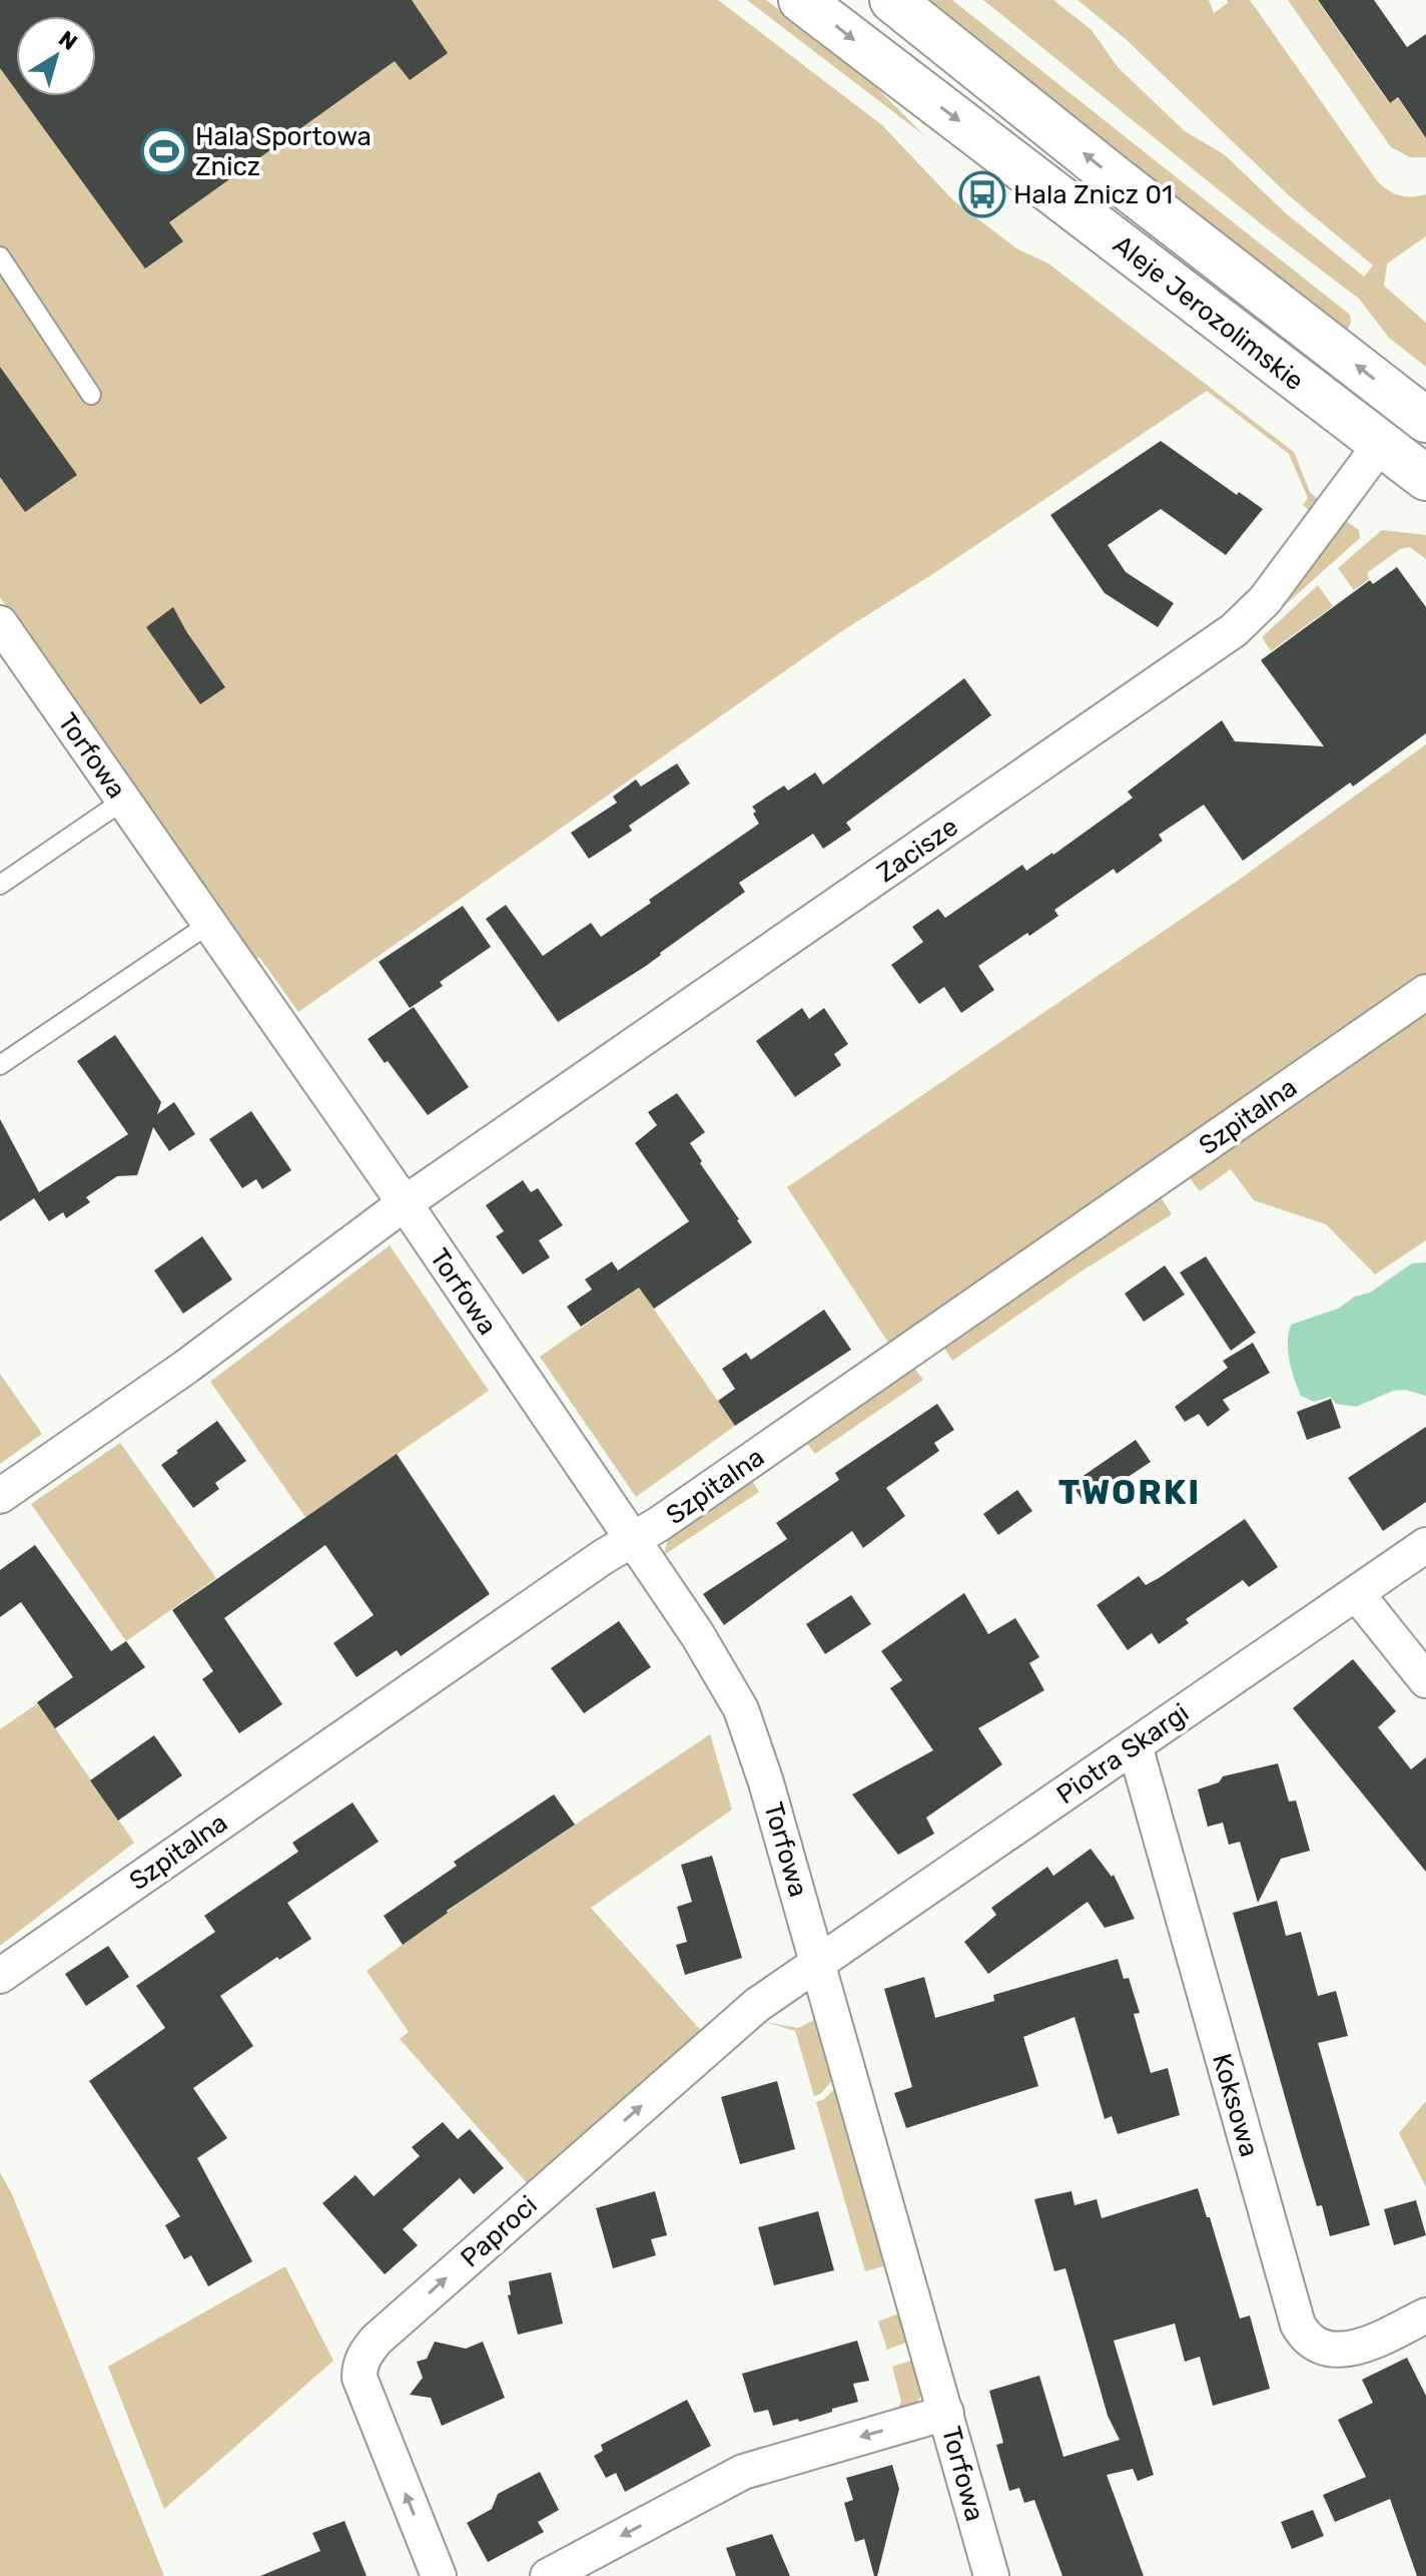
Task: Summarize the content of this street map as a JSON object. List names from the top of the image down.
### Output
{
  "streets": {
    "main road": ["Aleje Jerozolimskie"],
    "street": [
      "Torfowa",
      "Zacisze",
      "Szpitalna",
      "Piotra Skargi",
      "Koksowa",
      "Paproci"
    ]
  },
  "crossings": [
    ["Aleje Jerozolimskie", "Zacisze"],
    ["Torfowa", "Zacisze"],
    ["Torfowa", "Szpitalna"],
    ["Torfowa", "Piotra Skargi"],
    ["Torfowa", "Paproci"],
    ["Piotra Skargi", "Koksowa"],
    ["Piotra Skargi", "Paproci"]
  ],
  "one_way": ["Paproci"],
  "districts": ["TWORKI"],
  "places": {
    "sports": ["Hala Sportowa Znicz"],
    "bus stop": ["Hala Znicz 01"]
  },
  "north": "top right"
}
